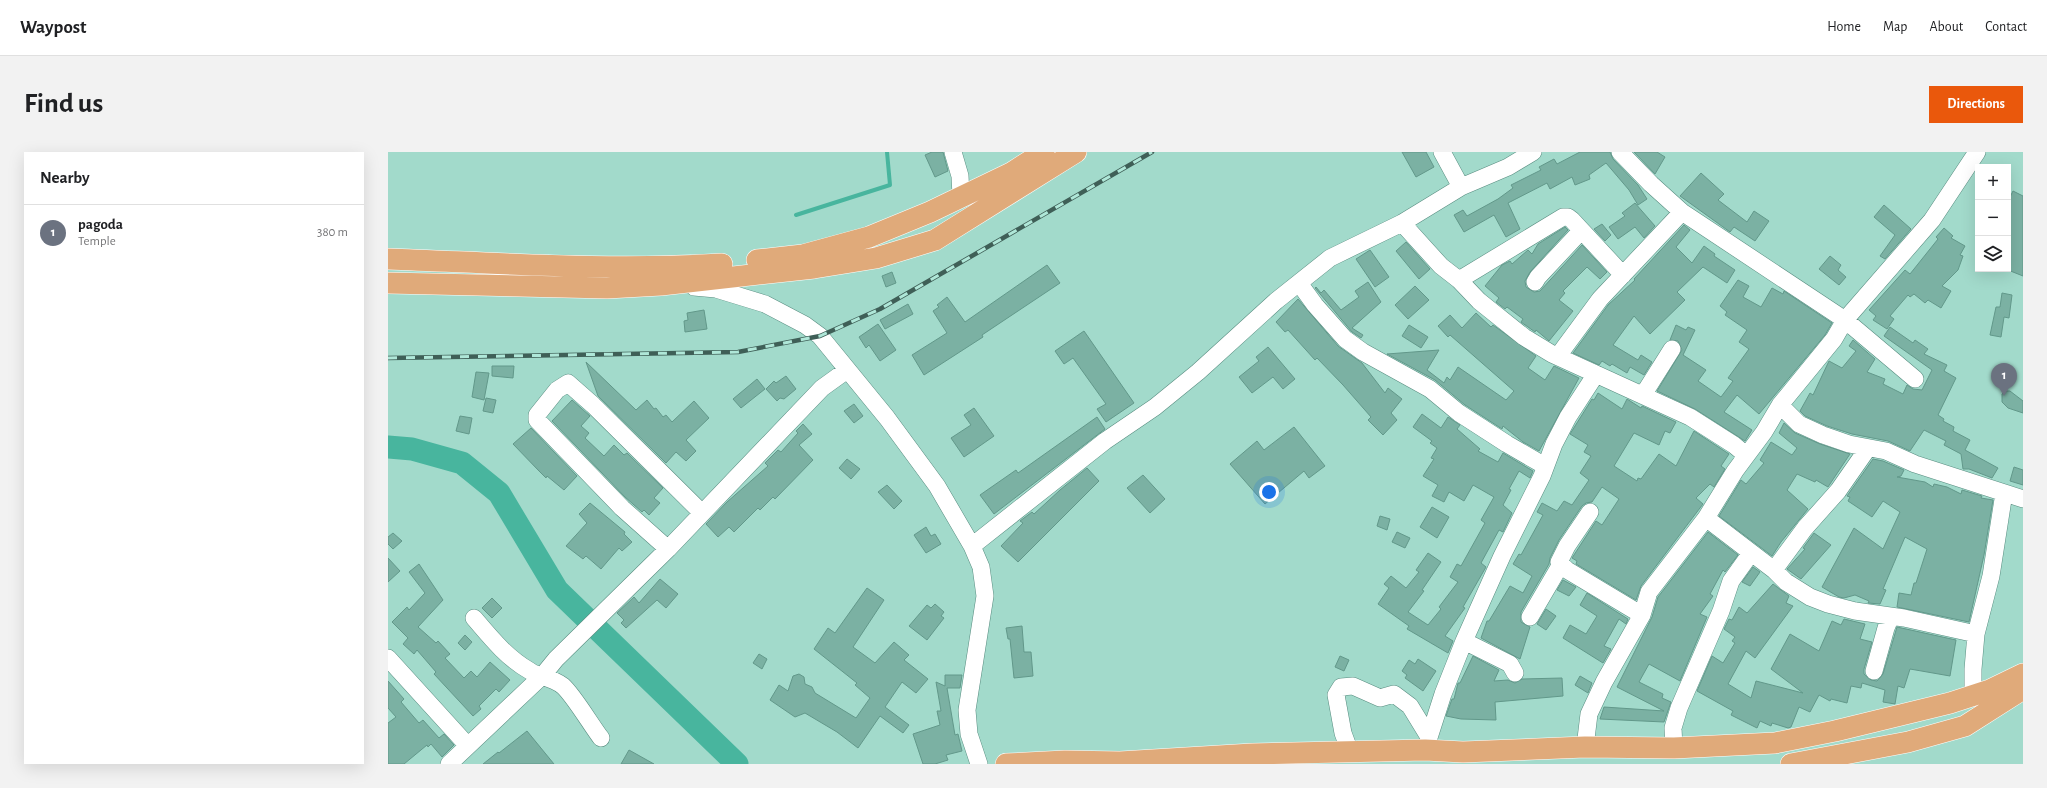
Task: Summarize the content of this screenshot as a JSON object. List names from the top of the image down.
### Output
{
  "page": {
    "header": "Waypost",
    "nav": [
      "Home",
      "Map",
      "About",
      "Contact"
    ],
    "buttons": "Directions",
    "title": "Find us",
    "heading": "Nearby",
    "map_buttons": ["+", "−"],
    "list": [
      {
        "mark": "1",
        "name": "pagoda",
        "note": "Temple",
        "value": "380 m"
      }
    ],
    "pins": "1"
  }
}
